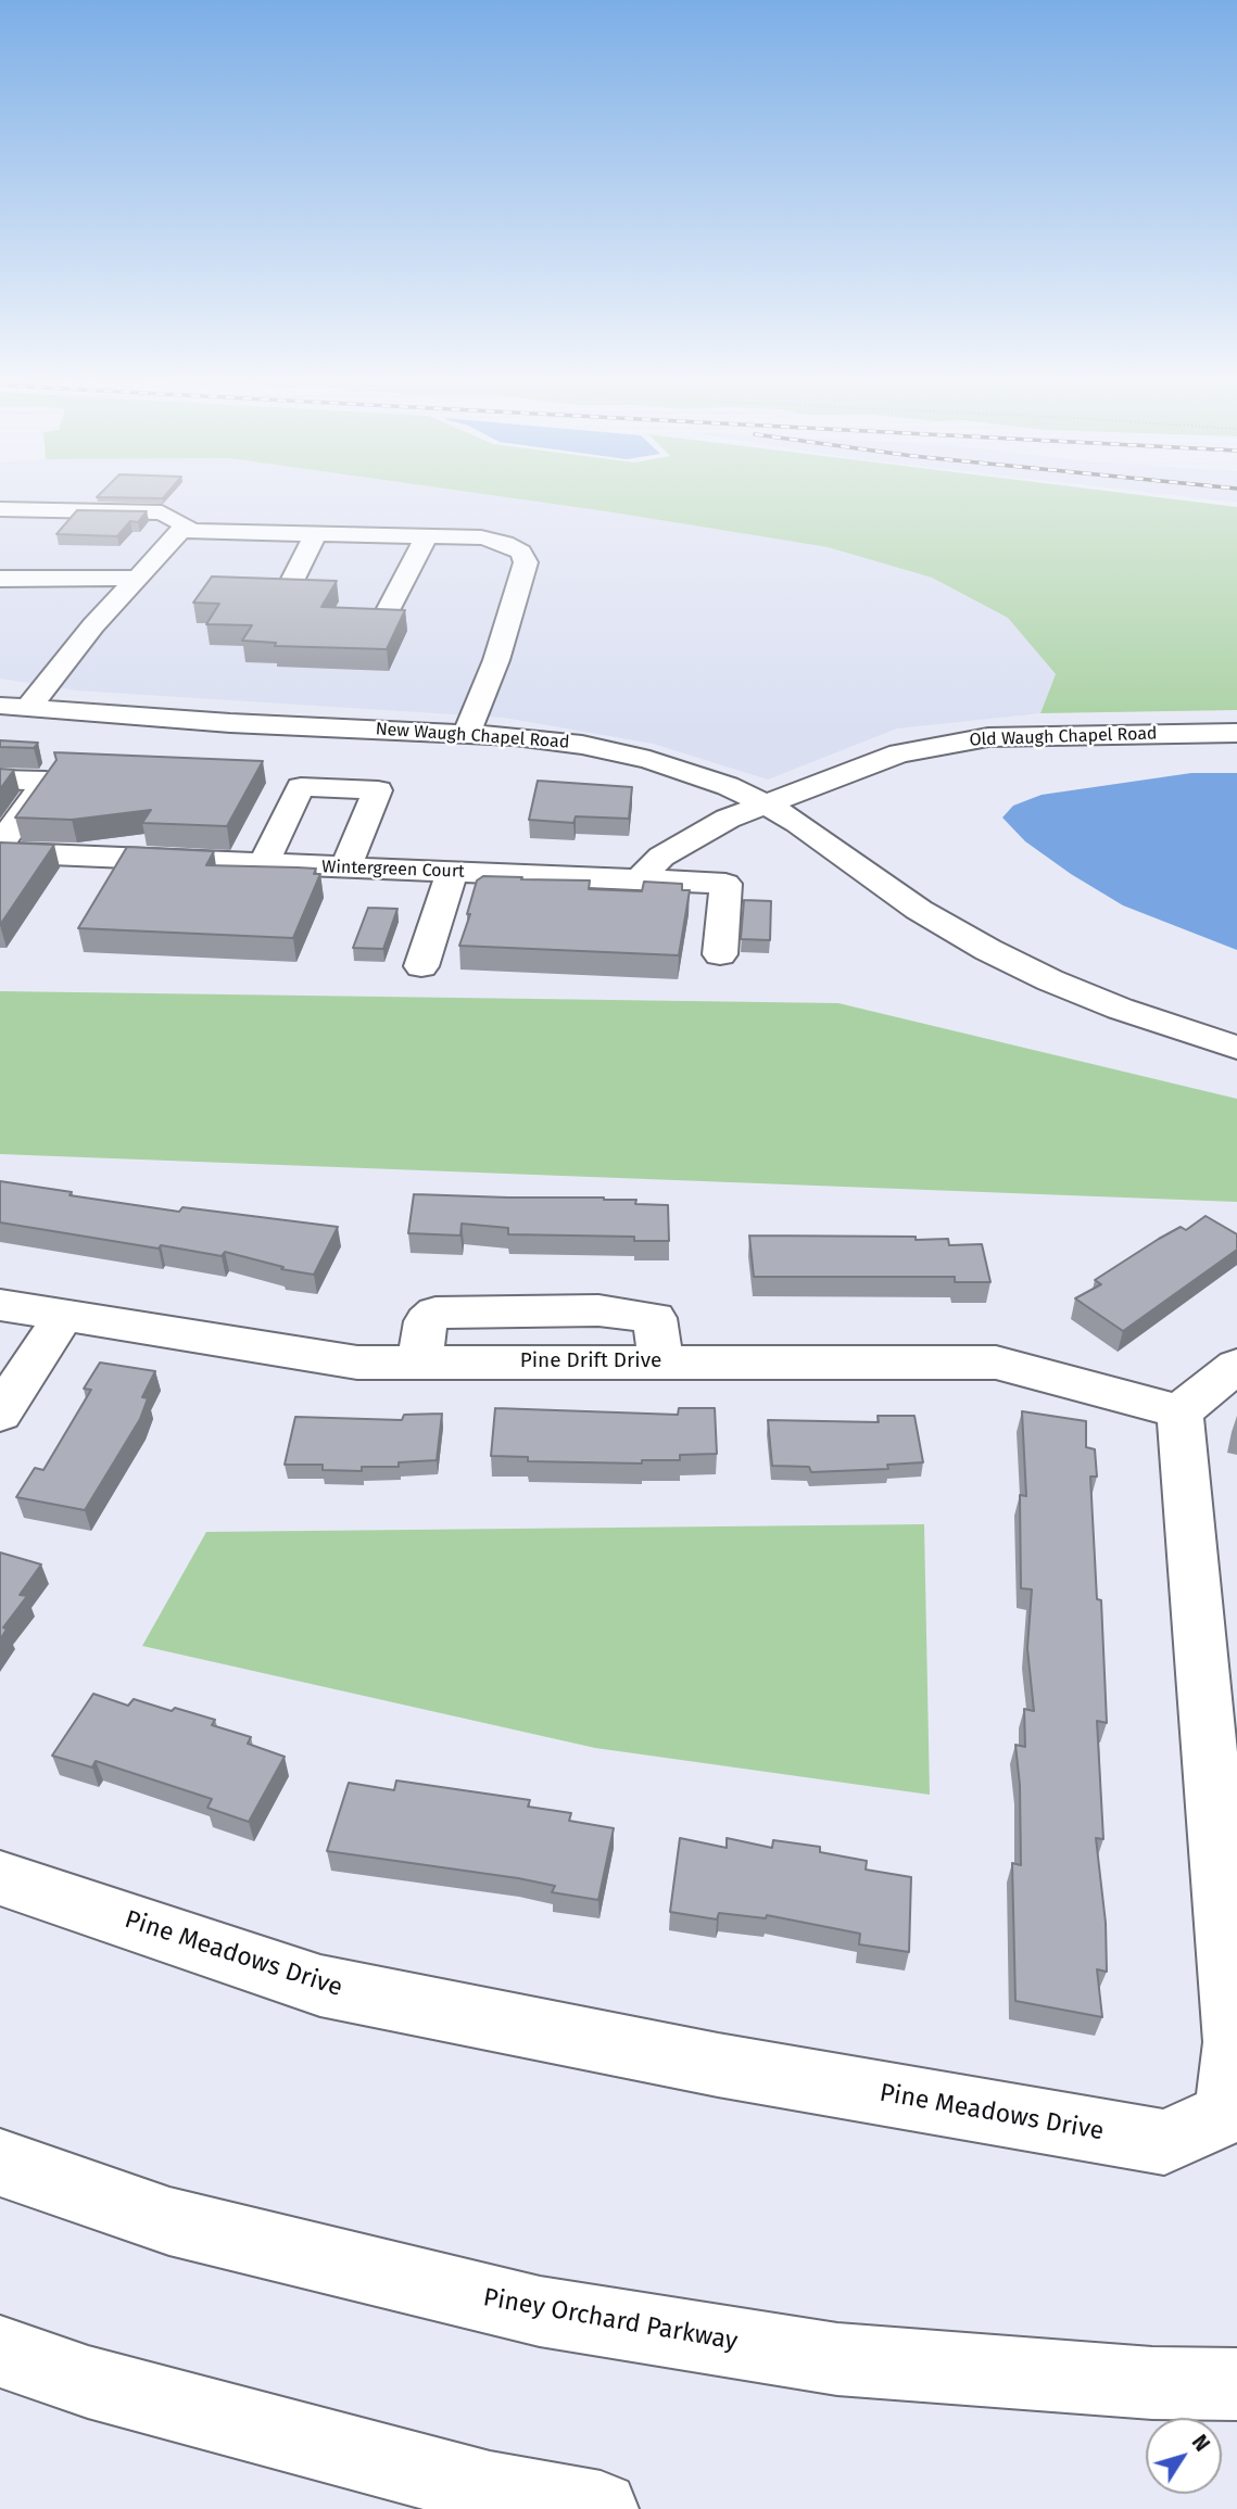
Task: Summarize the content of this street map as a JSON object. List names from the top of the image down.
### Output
{
  "streets": {
    "street": [
      "New Waugh Chapel Road",
      "Old Waugh Chapel Road",
      "Wintergreen Court",
      "Pine Drift Drive",
      "Pine Meadows Drive",
      "Piney Orchard Parkway"
    ]
  },
  "crossings": [
    ["New Waugh Chapel Road", "Old Waugh Chapel Road"],
    ["Pine Drift Drive", "Pine Meadows Drive"]
  ],
  "north": "top right"
}
